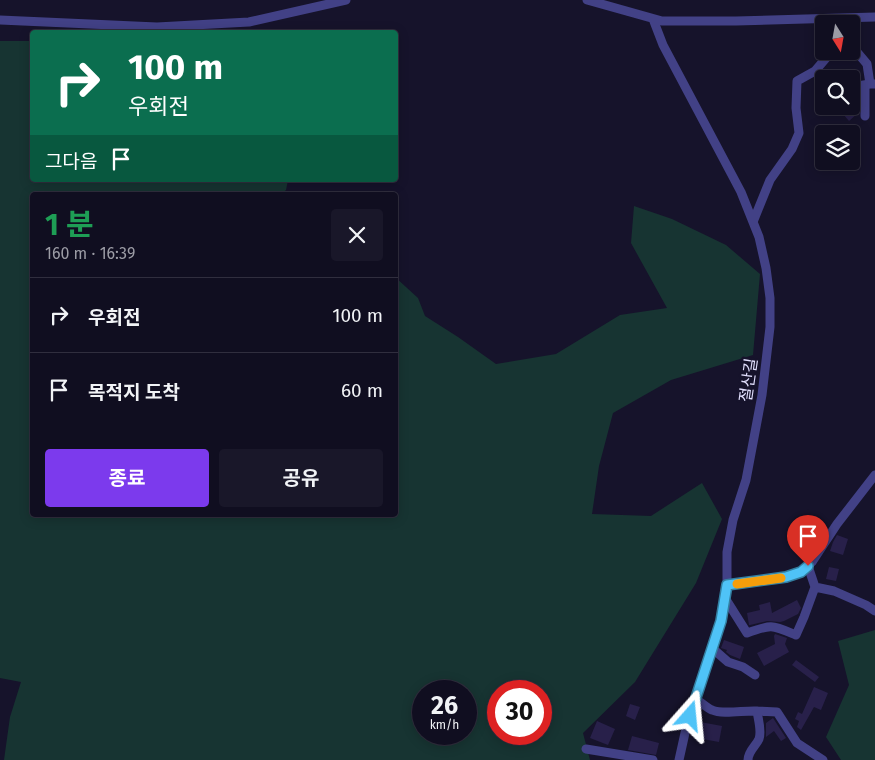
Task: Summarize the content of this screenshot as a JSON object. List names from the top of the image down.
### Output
{
  "streets": {
    "street": ["절산길"]
  },
  "north": "bottom",
  "page": {
    "turn": ["100 m", "우회전"],
    "then": "그다음",
    "heading": ["1 분", "160 m · 16:39"],
    "list": [
      {
        "name": "우회전",
        "value": "100 m"
      },
      {
        "name": "목적지 도착",
        "value": "60 m"
      }
    ],
    "buttons": ["종료", "공유"],
    "speed": "26 km/h",
    "limit": "30"
  }
}
